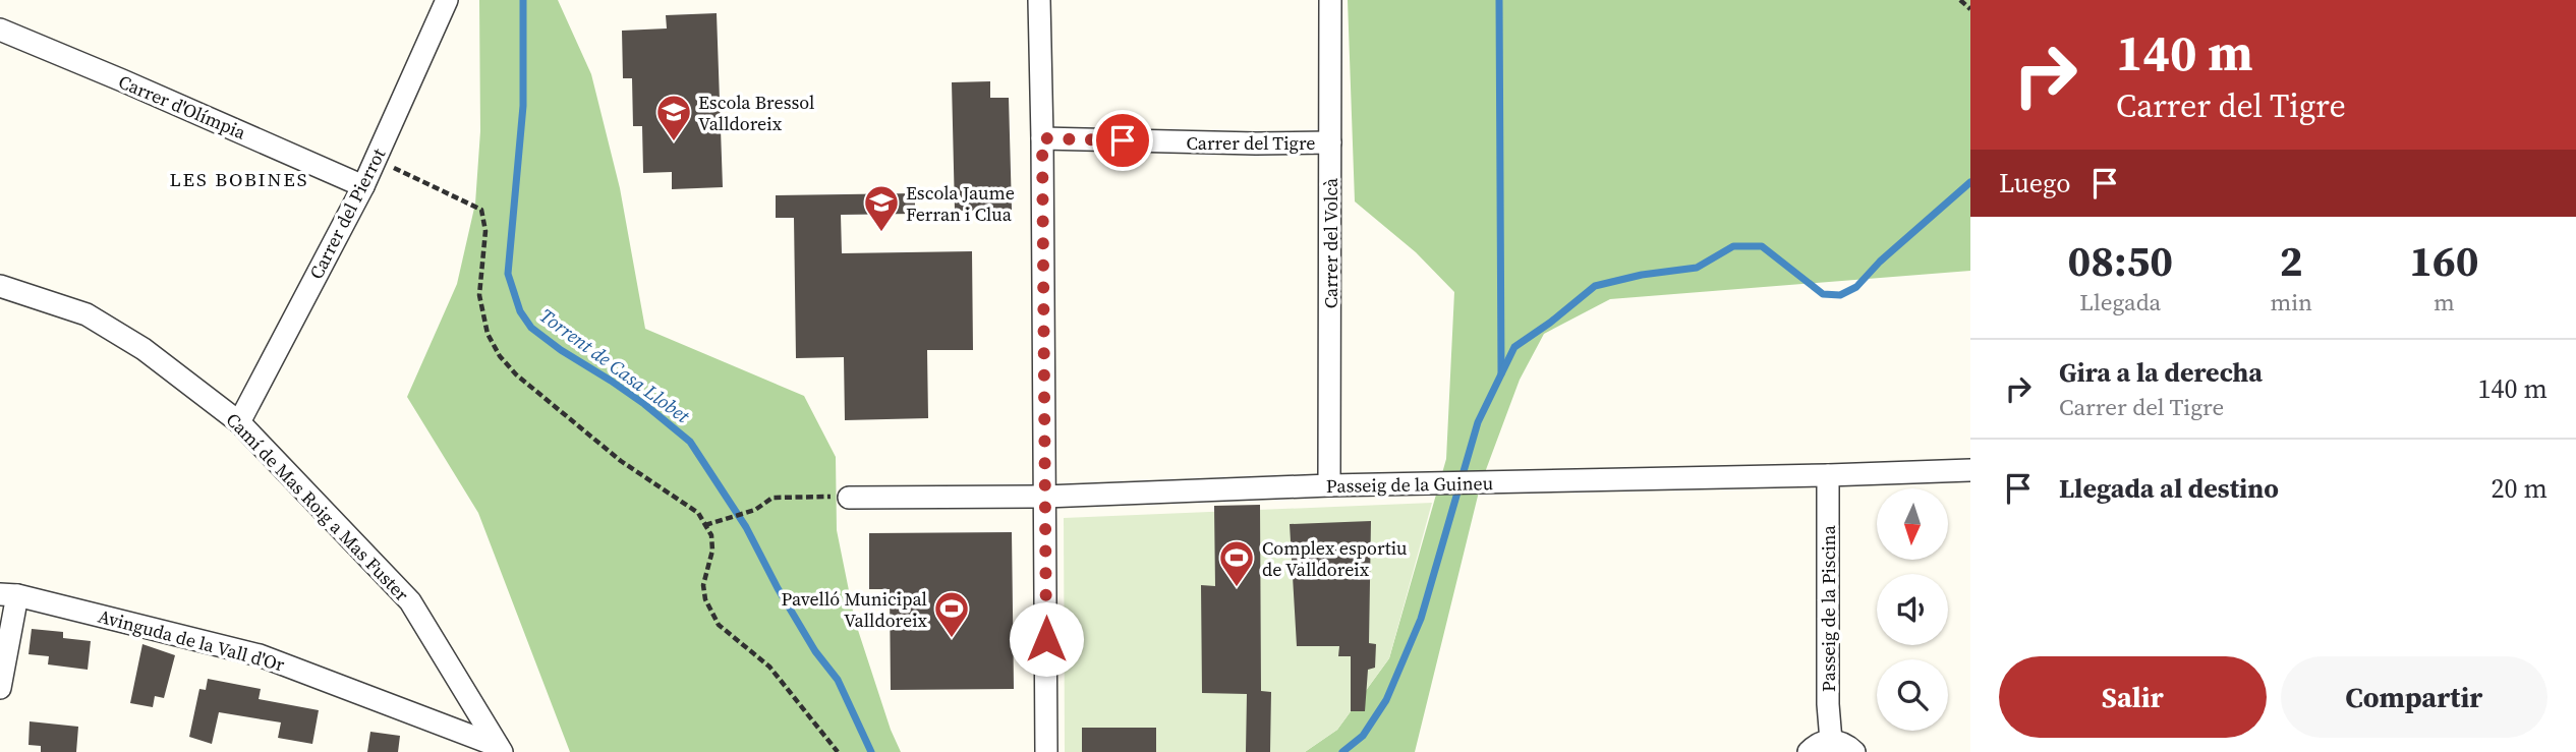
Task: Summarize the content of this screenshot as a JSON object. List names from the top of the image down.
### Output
{
  "streets": {
    "street": [
      "Carrer d'Olímpia",
      "Carrer del Tigre",
      "Carrer del Pierrot",
      "Carrer del Volcà",
      "Passeig de la Guineu",
      "Camí de Mas Roig a Mas Fuster",
      "Passeig de la Piscina",
      "Avinguda de la Vall d'Or"
    ]
  },
  "crossings": [
    ["Carrer d'Olímpia", "Carrer del Pierrot"],
    ["Carrer del Tigre", "Carrer del Volcà"],
    ["Carrer del Pierrot", "Camí de Mas Roig a Mas Fuster"],
    ["Carrer del Volcà", "Passeig de la Guineu"],
    ["Passeig de la Guineu", "Passeig de la Piscina"],
    ["Camí de Mas Roig a Mas Fuster", "Avinguda de la Vall d'Or"]
  ],
  "districts": ["LES BOBINES"],
  "water": ["Torrent de Casa Llobet"],
  "places": {
    "school or university": ["Escola Bressol Valldoreix", "Escola Jaume Ferran i Clua"],
    "sports": ["Complex esportiu de Valldoreix", "Pavelló Municipal Valldoreix"]
  },
  "north": "bottom",
  "page": {
    "turn": ["140 m", "Carrer del Tigre"],
    "then": "Luego",
    "eta": [
      "08:50",
      "Llegada",
      "2",
      "min",
      "160",
      "m"
    ],
    "list": [
      {
        "name": "Gira a la derecha",
        "note": "Carrer del Tigre",
        "value": "140 m"
      },
      {
        "name": "Llegada al destino",
        "value": "20 m"
      }
    ],
    "buttons": ["Salir", "Compartir"]
  }
}
